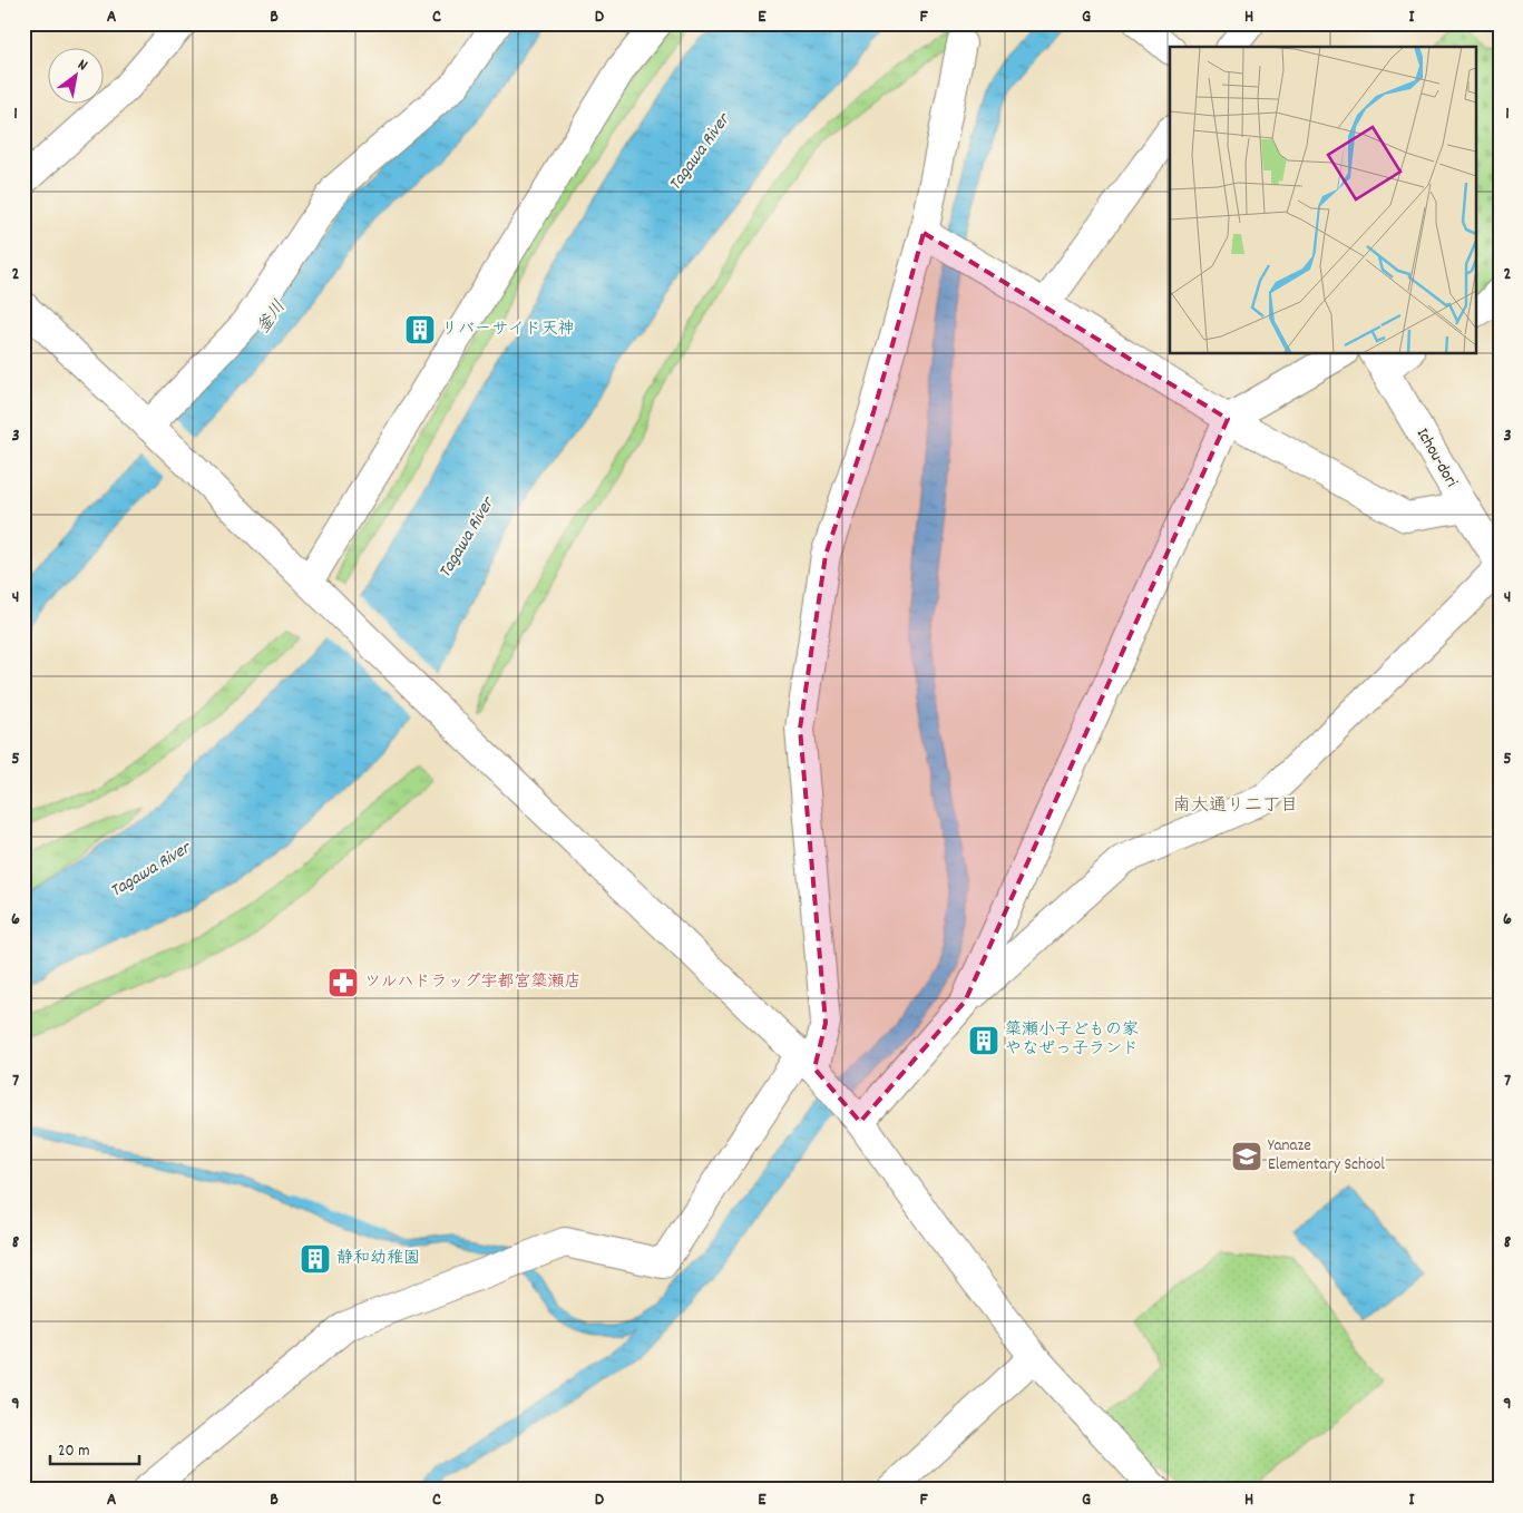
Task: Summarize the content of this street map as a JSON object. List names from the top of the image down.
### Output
{
  "streets": {
    "street": ["Ichou-dori"]
  },
  "districts": ["南大通り二丁目"],
  "water": ["Tagawa River", "釜川"],
  "places": {
    "building": ["リバーサイド天神", "簗瀬小子どもの家 やなぜっ子ランド", "静和幼稚園"],
    "pharmacy": ["ツルハドラッグ宇都宮簗瀬店"],
    "school or university": ["Yanaze Elementary School"]
  },
  "scale_bar": "20 m",
  "north": "top right",
  "grid": {
    "columns": [
      "A",
      "B",
      "C",
      "D",
      "E",
      "F",
      "G",
      "H",
      "I"
    ],
    "rows": [
      "1",
      "2",
      "3",
      "4",
      "5",
      "6",
      "7",
      "8",
      "9"
    ]
  }
}
